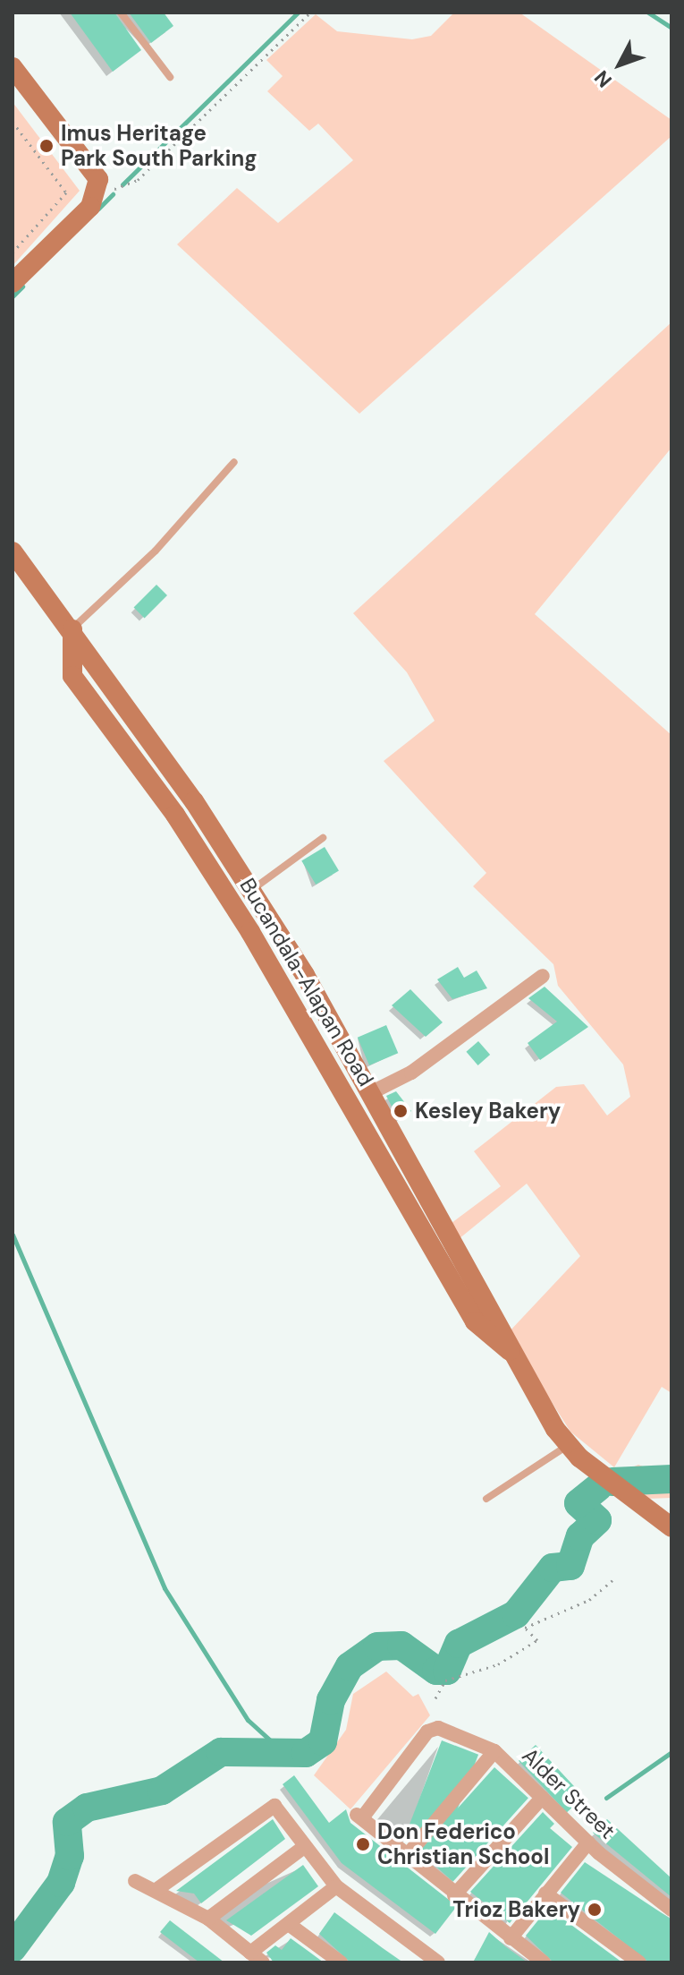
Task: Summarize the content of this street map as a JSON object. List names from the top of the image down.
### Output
{
  "streets": {
    "main road": ["Bucandala-Alapan Road"],
    "street": ["Alder Street"]
  },
  "places": [
    "Imus Heritage Park South Parking",
    "Kesley Bakery",
    "Don Federico Christian School",
    "Trioz Bakery"
  ],
  "north": "bottom left"
}
